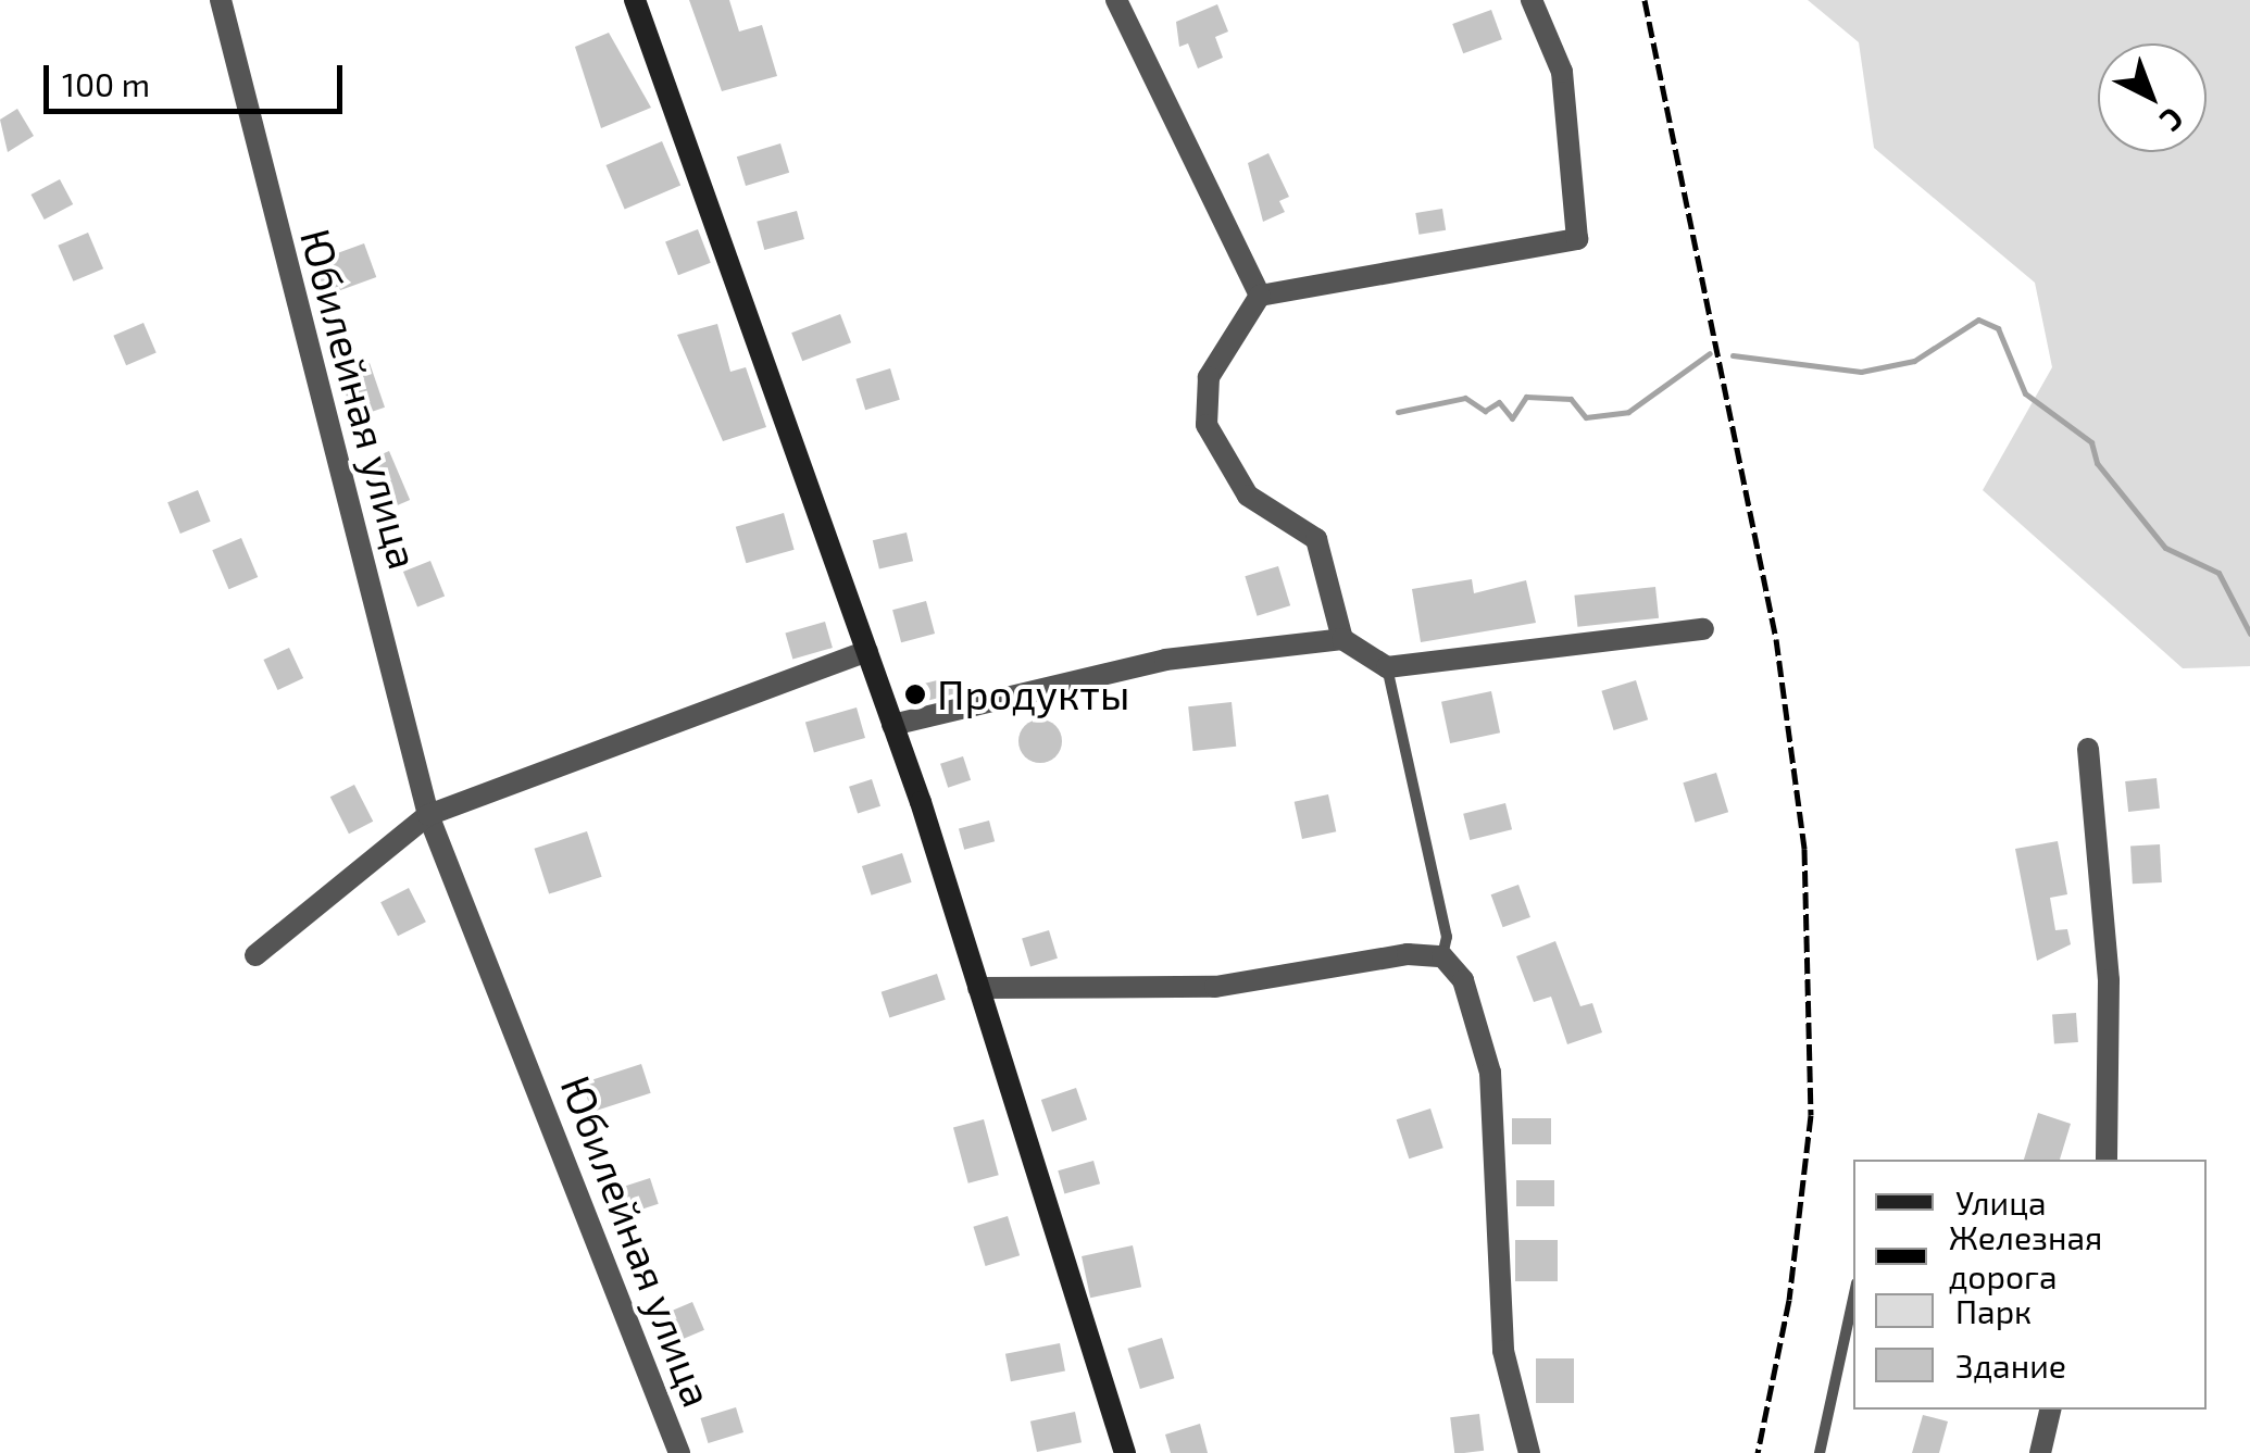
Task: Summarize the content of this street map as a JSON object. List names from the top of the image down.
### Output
{
  "streets": {
    "street": ["Юбилейная улица"]
  },
  "places": ["Продукты"],
  "legend": [
    "Улица",
    "Железная дорога",
    "Парк",
    "Здание"
  ],
  "scale_bar": "100 m",
  "north": "bottom right"
}
